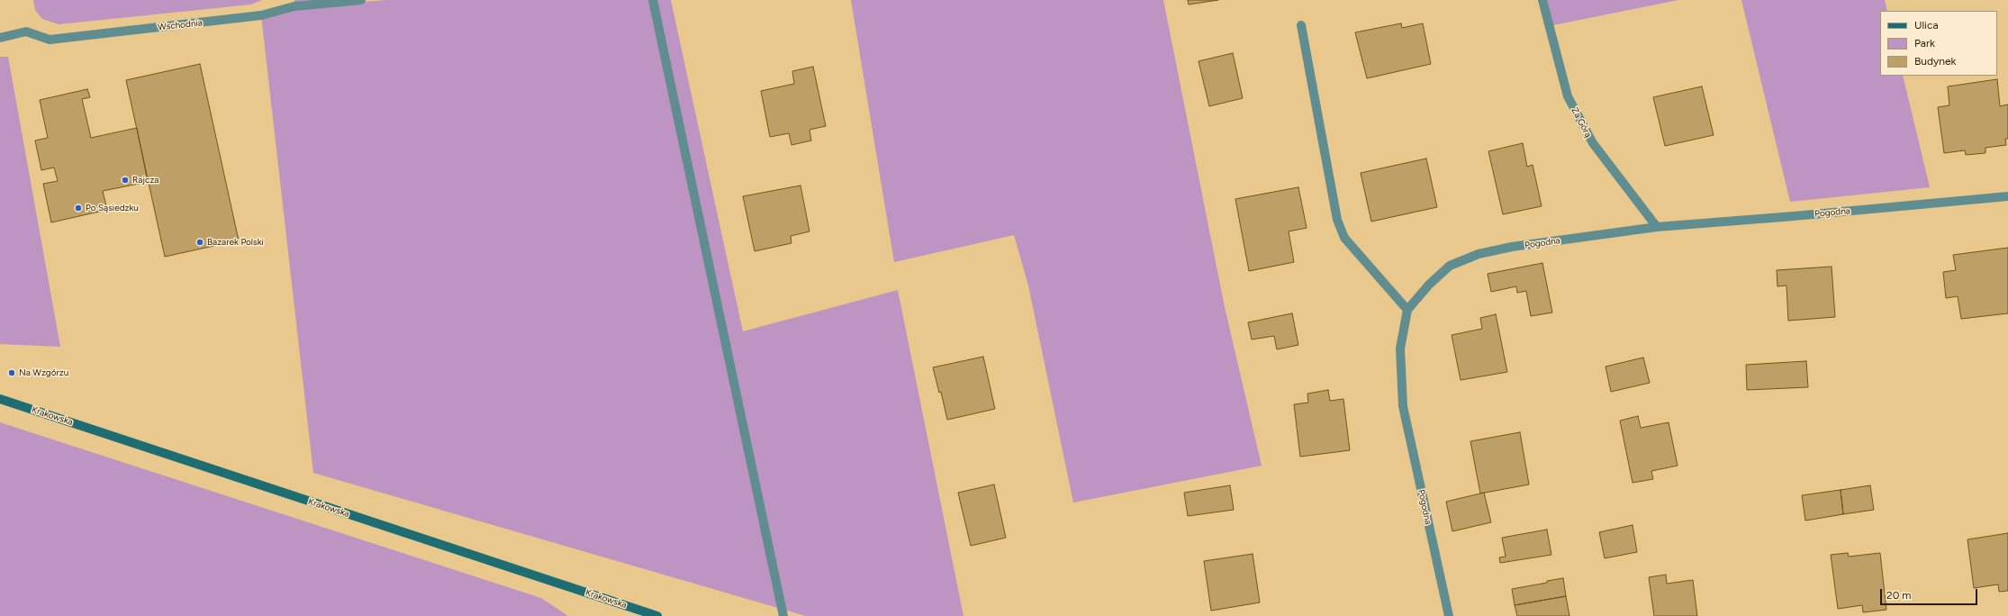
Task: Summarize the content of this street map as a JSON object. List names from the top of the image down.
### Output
{
  "streets": {
    "main road": ["Krakowska"],
    "street": ["Wschodnia", "Za Górą", "Pogodna"]
  },
  "crossings": [
    ["Za Górą", "Pogodna"]
  ],
  "places": [
    "Rajcza",
    "Po Sąsiedzku",
    "Bazarek Polski",
    "Na Wzgórzu"
  ],
  "legend": ["Ulica", "Park", "Budynek"],
  "scale_bar": "20 m"
}
